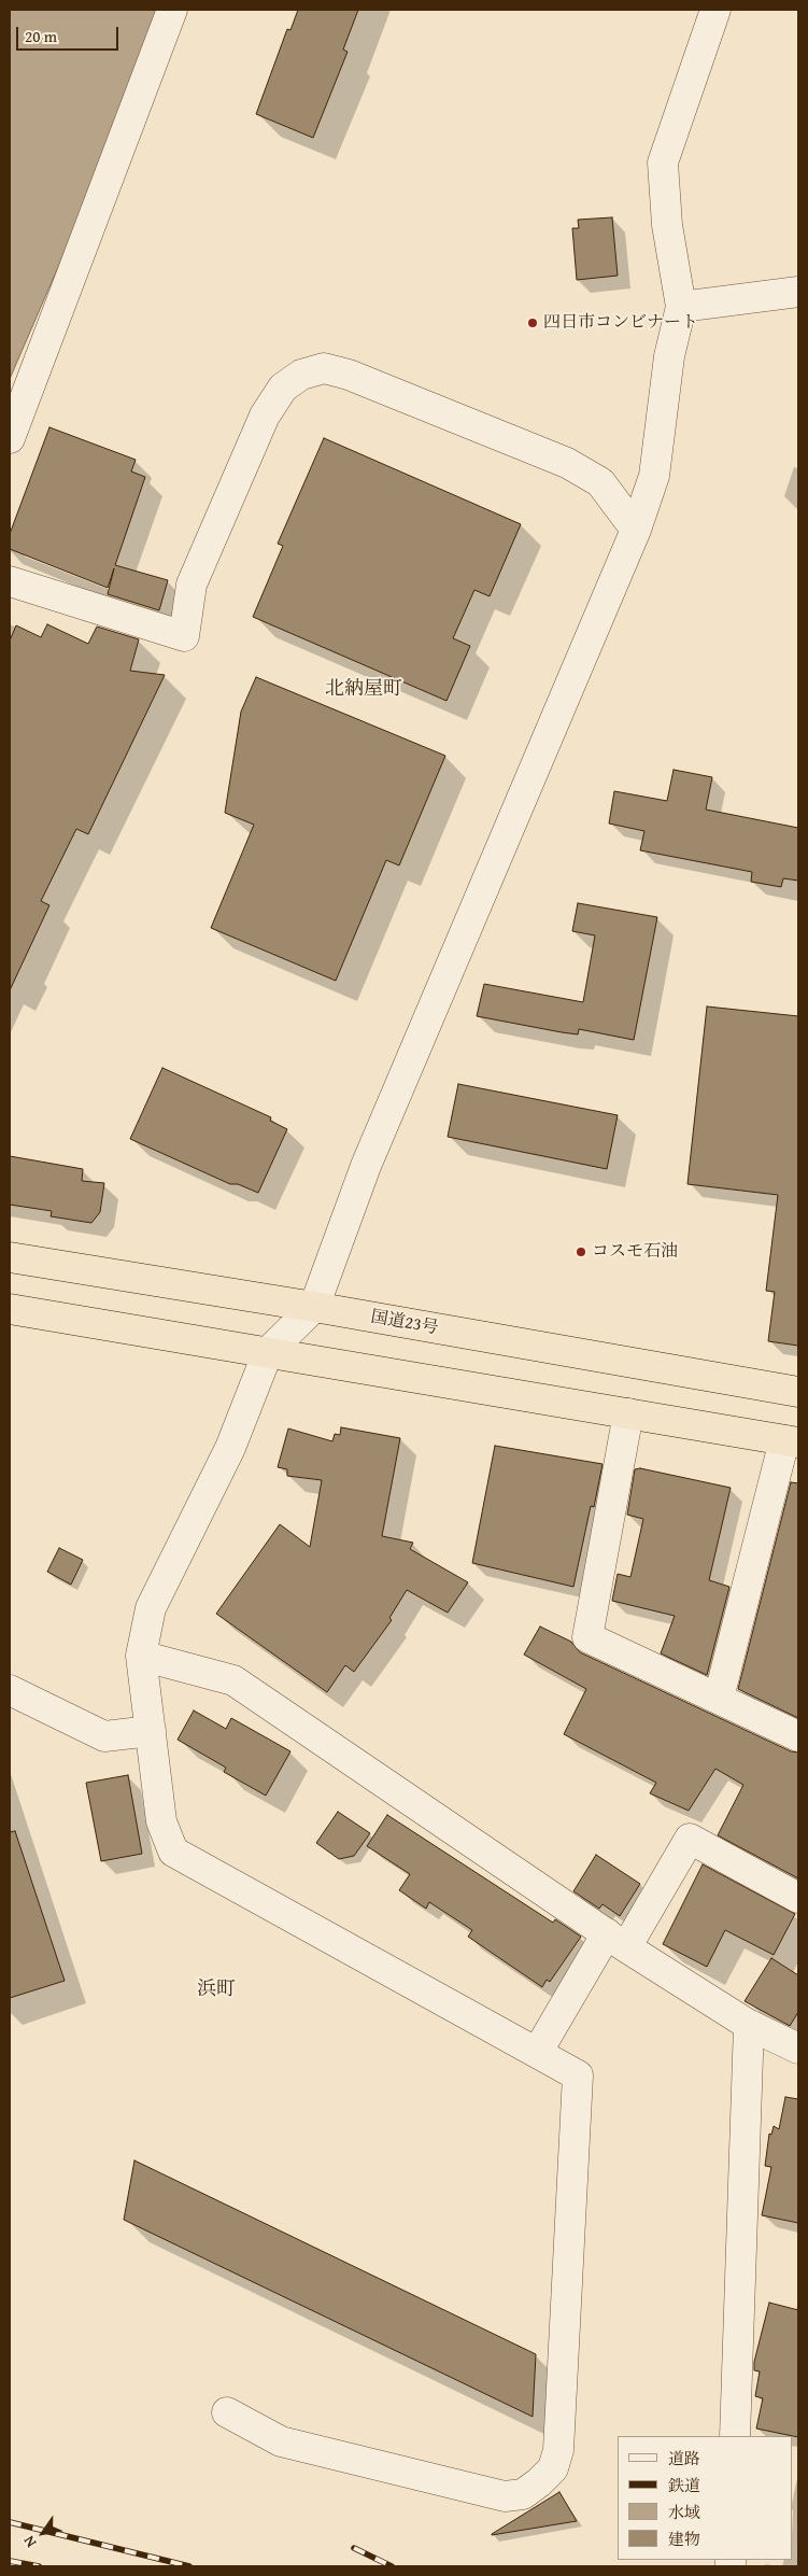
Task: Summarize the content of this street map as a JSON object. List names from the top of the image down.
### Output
{
  "streets": {
    "highway": ["国道23号"]
  },
  "districts": ["北納屋町", "浜町"],
  "places": ["四日市コンビナート", "コスモ石油"],
  "legend": [
    "道路",
    "鉄道",
    "水域",
    "建物"
  ],
  "scale_bar": "20 m",
  "north": "bottom left"
}
